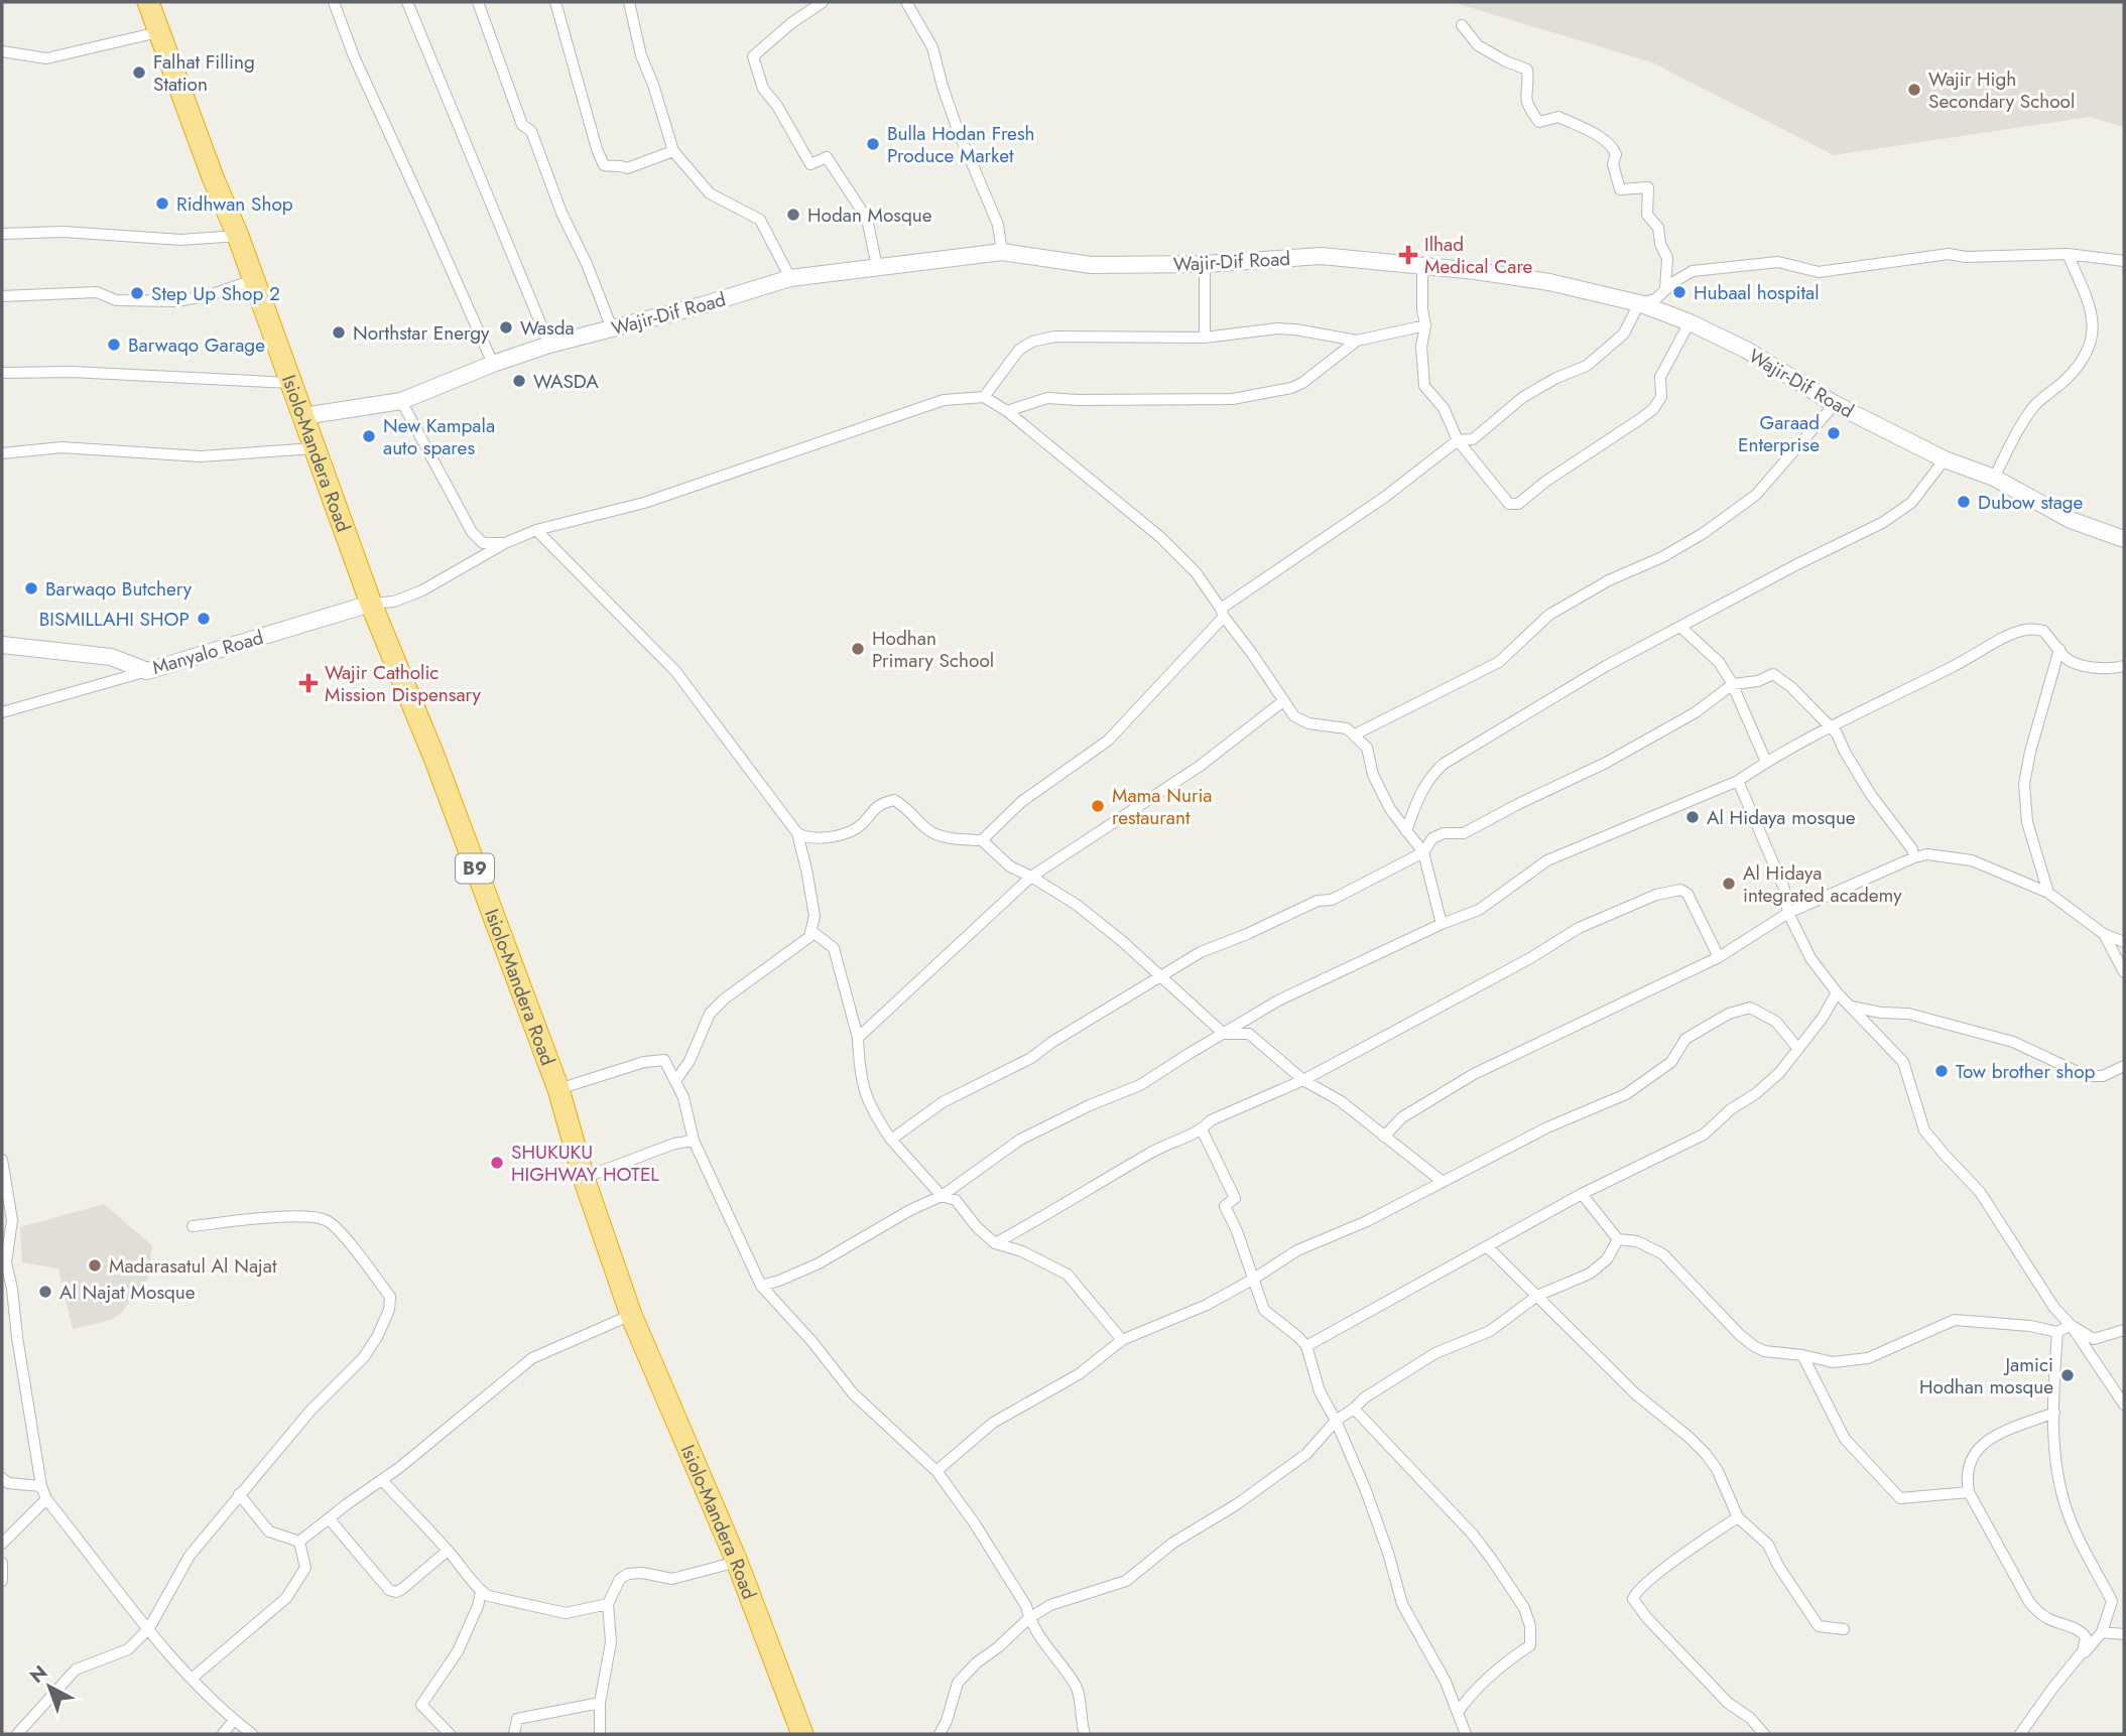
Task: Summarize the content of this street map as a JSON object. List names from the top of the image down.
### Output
{
  "streets": {
    "highway": ["Isiolo-Mandera Road", "B9"],
    "main road": ["Wajir-Dif Road", "Manyalo Road"]
  },
  "crossings": [
    ["Wajir-Dif Road", "Isiolo-Mandera Road"],
    ["Isiolo-Mandera Road", "Manyalo Road"]
  ],
  "places": {
    "other": [
      "Falhat Filling Station",
      "Wajir High Secondary School",
      "Bulla Hodan Fresh Produce Market",
      "Ridhwan Shop",
      "Hodan Mosque",
      "Hubaal hospital",
      "Step Up Shop 2",
      "Wasda",
      "Northstar Energy",
      "Barwaqo Garage",
      "WASDA",
      "Garaad Enterprise",
      "New Kampala auto spares",
      "Dubow stage",
      "Barwaqo Butchery",
      "BISMILLAHI SHOP",
      "Hodhan Primary School",
      "Mama Nuria restaurant",
      "Al Hidaya mosque",
      "Al Hidaya integrated academy",
      "Tow brother shop",
      "SHUKUKU HIGHWAY HOTEL",
      "Madarasatul Al Najat",
      "Al Najat Mosque",
      "Jamici Hodhan mosque"
    ],
    "health": ["Ilhad Medical Care", "Wajir Catholic Mission Dispensary"]
  },
  "north": "top left"
}
